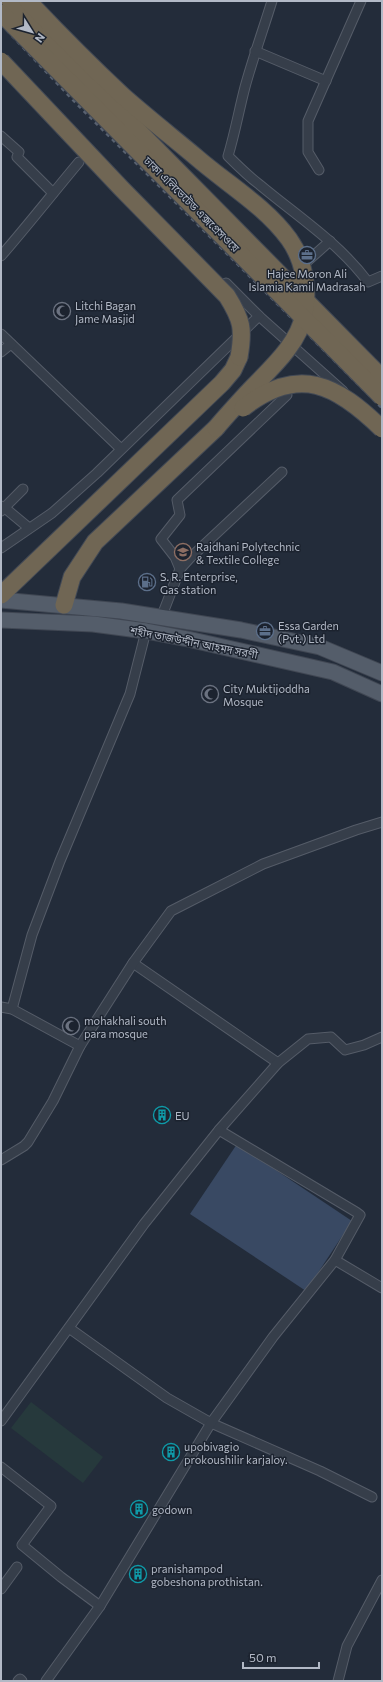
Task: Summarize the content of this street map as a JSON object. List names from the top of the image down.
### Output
{
  "streets": {
    "highway": ["ঢাকা এলিভেটেড এক্সপ্রেসওয়ে"],
    "main road": ["শহীদ তাজউদ্দীন আহমদ সরণী"]
  },
  "places": {
    "office": ["Hajee Moron Ali Islamia Kamil Madrasah", "Essa Garden (Pvt.) Ltd"],
    "mosque": ["Litchi Bagan Jame Masjid", "City Muktijoddha Mosque", "mohakhali south para mosque"],
    "school or university": ["Rajdhani Polytechnic & Textile College"],
    "fuel station": ["S. R. Enterprise, Gas station"],
    "building": [
      "EU",
      "upobivagio prokoushilir karjaloy.",
      "godown",
      "pranishampod gobeshona prothistan."
    ]
  },
  "scale_bar": "50 m",
  "north": "bottom right"
}
